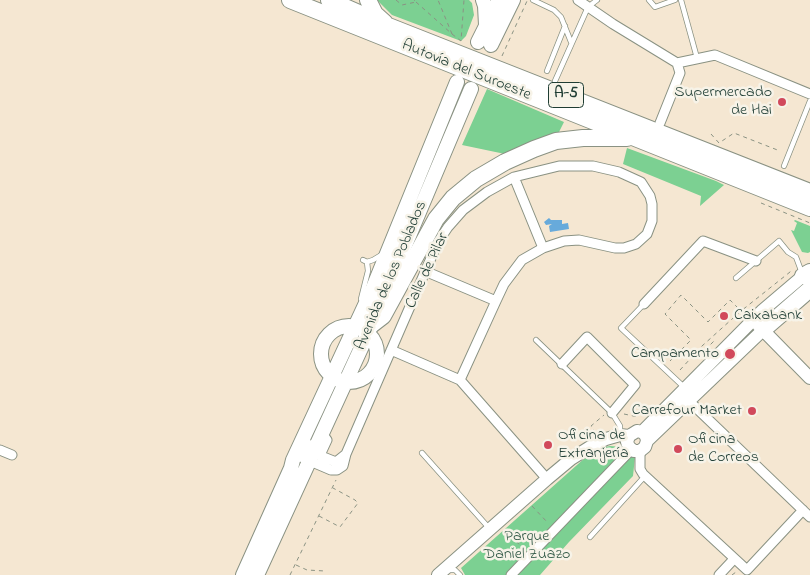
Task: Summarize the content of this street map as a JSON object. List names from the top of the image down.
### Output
{
  "streets": {
    "highway": ["Autovía del Suroeste", "A-5"],
    "main road": ["Avenida de los Poblados"],
    "street": ["Calle de Pilar"]
  },
  "crossings": [
    ["Calle de Pilar", "Avenida de los Poblados"]
  ],
  "parks": ["Parque Daniel Zuazo"],
  "places": [
    "Supermercado de Hai",
    "Caixabank",
    "Campamento",
    "Carrefour Market",
    "Oficina de Extranjería",
    "Oficina de Correos"
  ]
}
